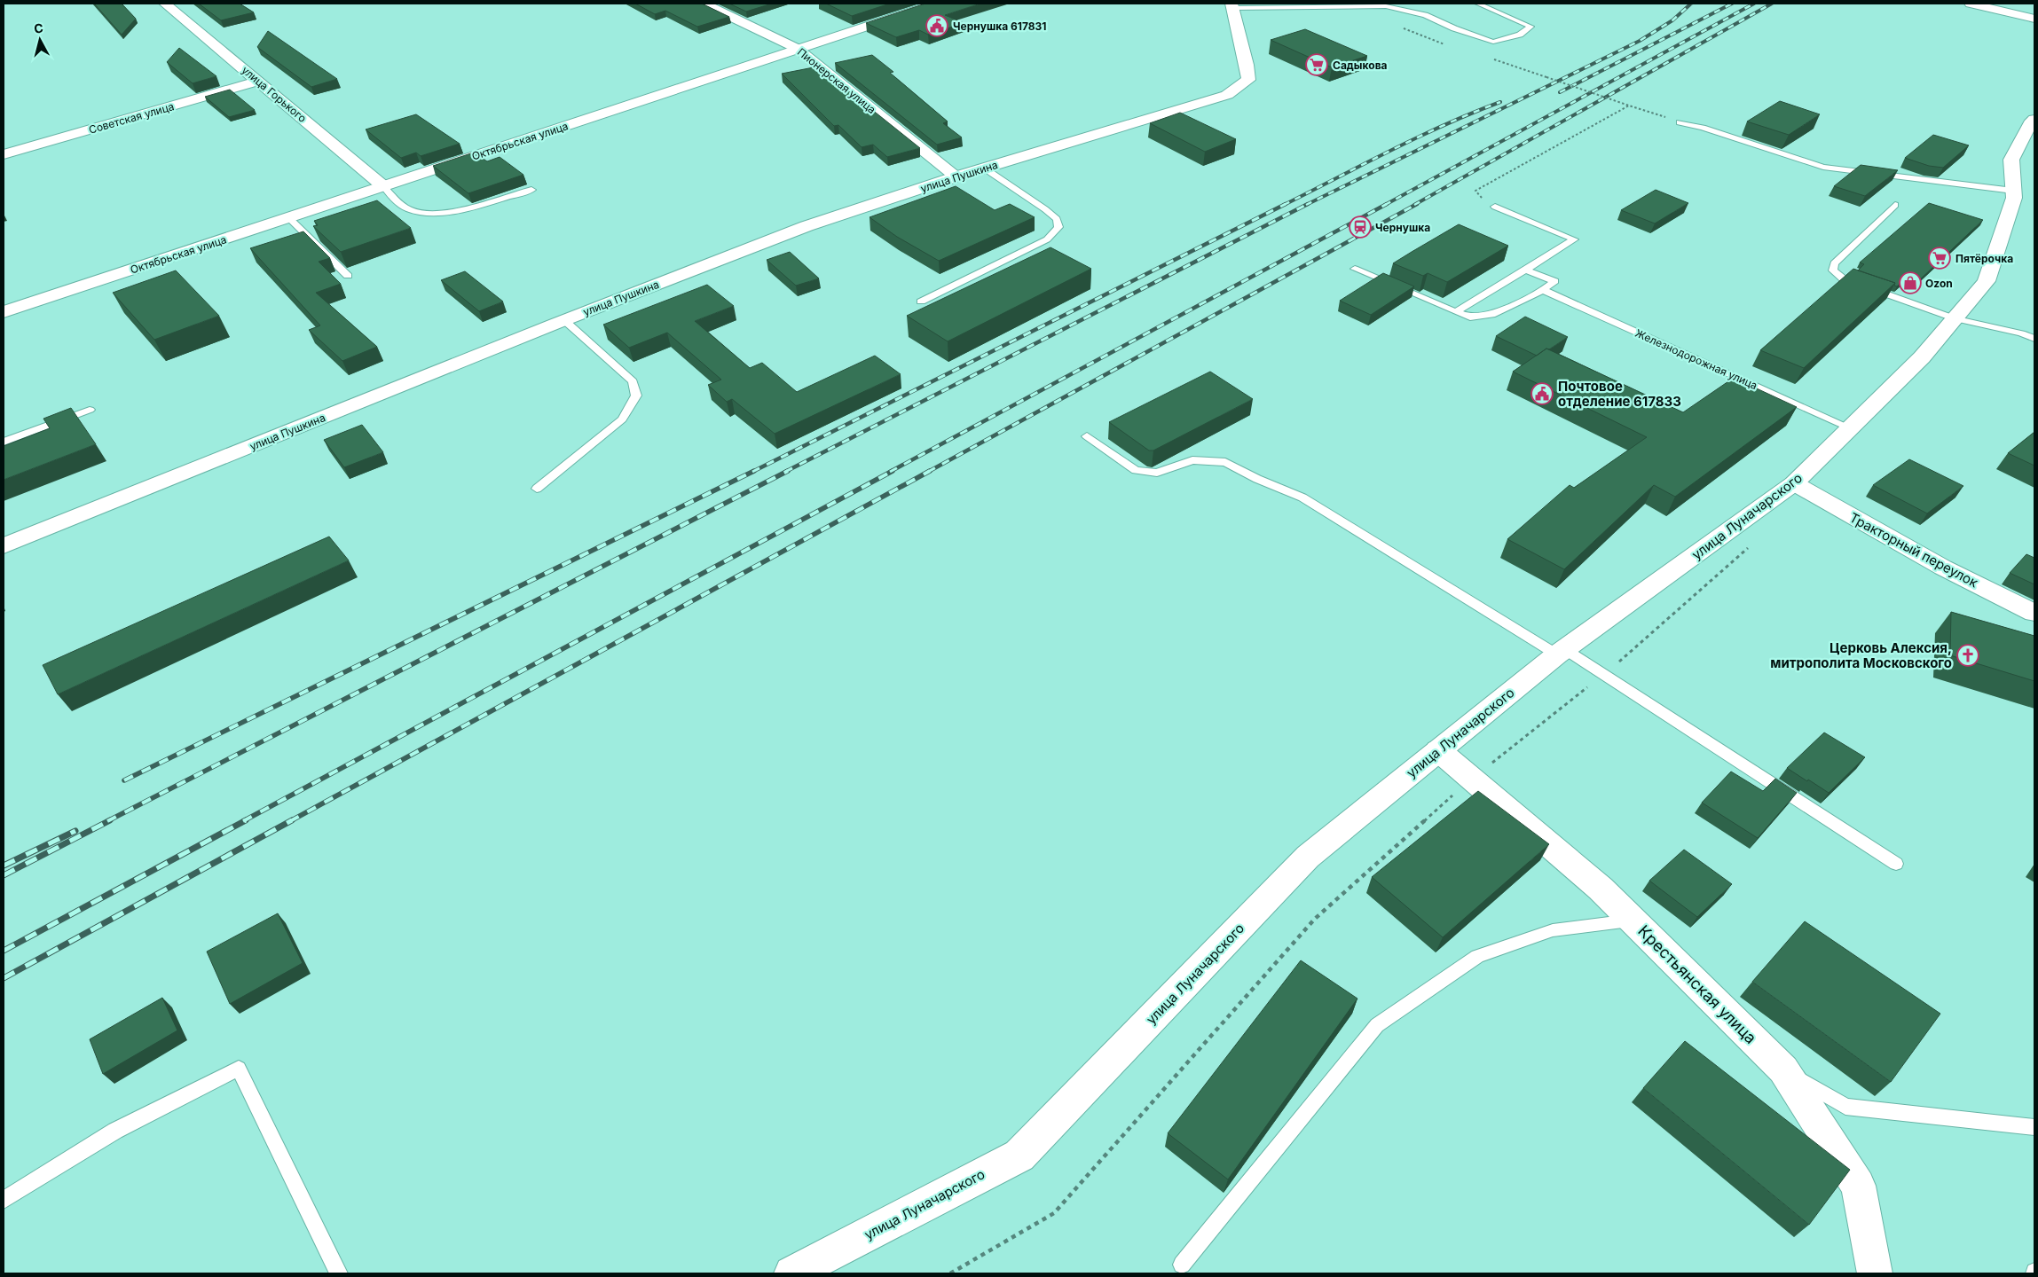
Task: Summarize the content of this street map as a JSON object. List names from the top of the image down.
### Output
{
  "streets": {
    "street": [
      "Пионерская улица",
      "улица Горького",
      "Советская улица",
      "Октябрьская улица",
      "улица Пушкина",
      "улица Луначарского",
      "Тракторный переулок",
      "Крестьянская улица"
    ],
    "lane": ["Железнодорожная улица"]
  },
  "crossings": [
    ["Пионерская улица", "Октябрьская улица"],
    ["Пионерская улица", "улица Пушкина"],
    ["улица Горького", "Советская улица"],
    ["улица Горького", "Октябрьская улица"],
    ["Железнодорожная улица", "улица Луначарского"],
    ["улица Луначарского", "Тракторный переулок"],
    ["улица Луначарского", "Крестьянская улица"]
  ],
  "places": {
    "public building": ["Чернушка 617831", "Почтовое отделение 617833"],
    "supermarket": ["Садыкова", "Пятёрочка"],
    "station": ["Чернушка"],
    "shop": ["Ozon"],
    "church": ["Церковь Алексия, митрополита Московского"]
  },
  "north": "top"
}
